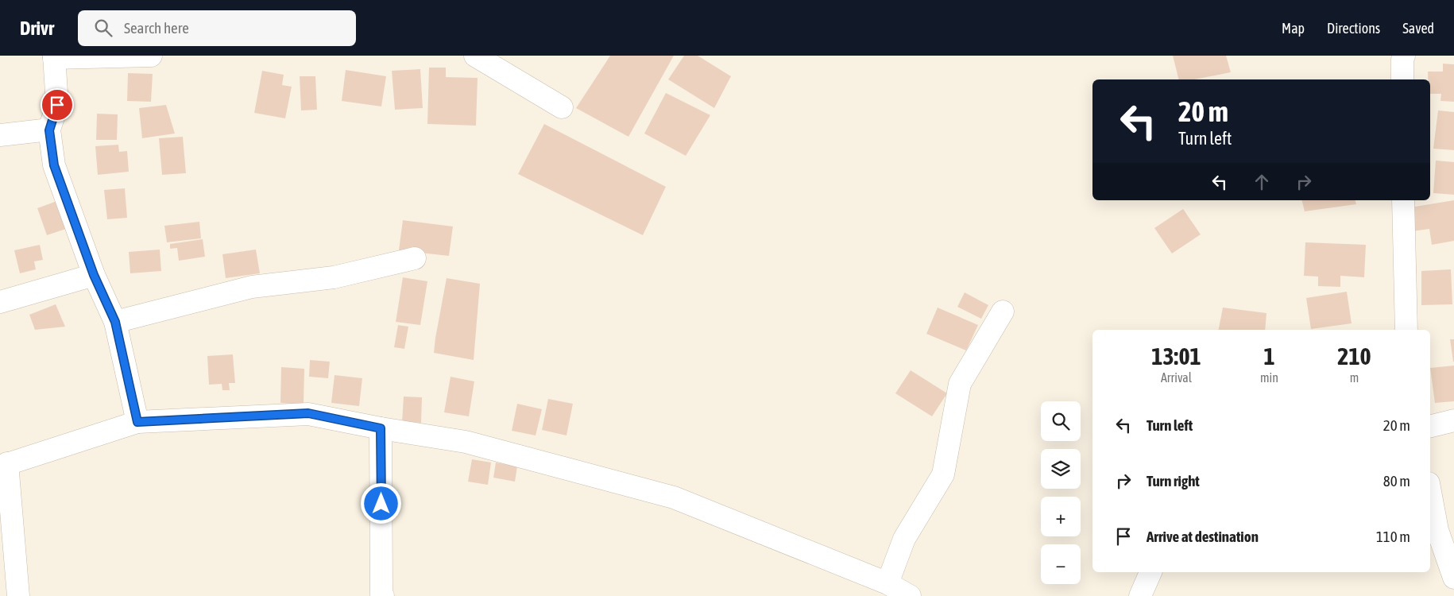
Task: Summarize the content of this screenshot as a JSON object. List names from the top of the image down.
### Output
{
  "page": {
    "header": "Drivr",
    "search": "Search here",
    "nav": ["Map", "Directions", "Saved"],
    "turn": ["20 m", "Turn left"],
    "eta": [
      "13:01",
      "Arrival",
      "1",
      "min",
      "210",
      "m"
    ],
    "list": [
      {
        "name": "Turn left",
        "value": "20 m"
      },
      {
        "name": "Turn right",
        "value": "80 m"
      },
      {
        "name": "Arrive at destination",
        "value": "110 m"
      }
    ],
    "map_buttons": ["+", "−"]
  }
}
